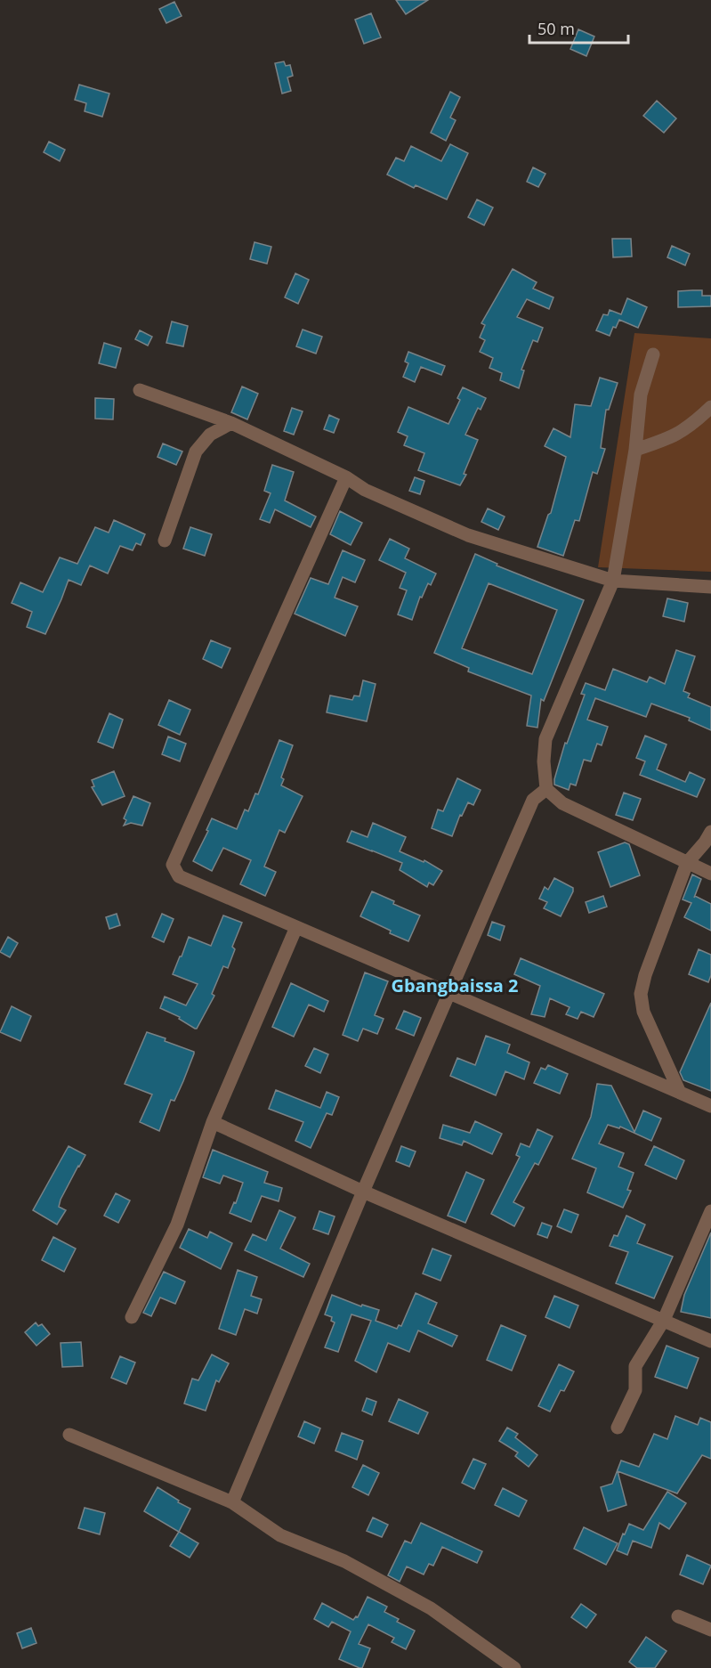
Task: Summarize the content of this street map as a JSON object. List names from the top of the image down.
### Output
{
  "districts": ["Gbangbaissa 2"],
  "scale_bar": "50 m"
}
